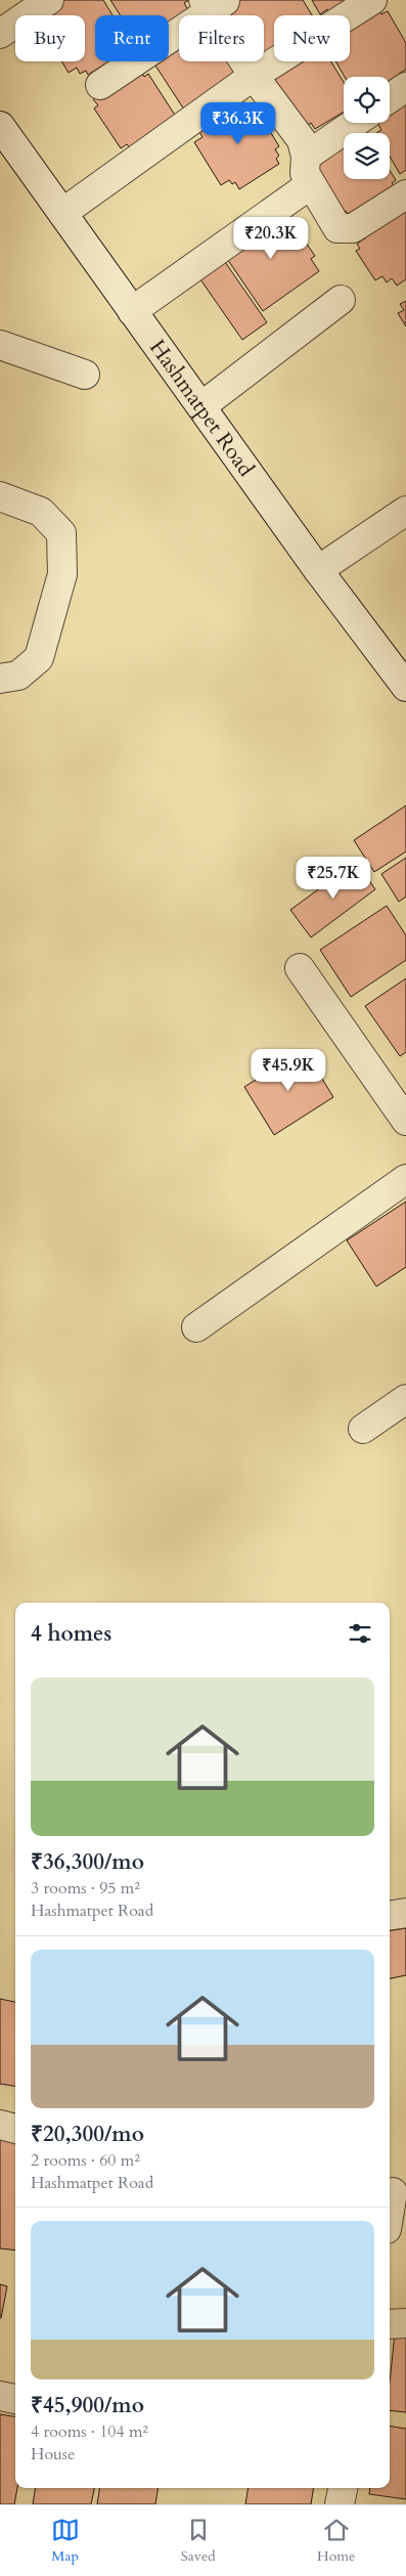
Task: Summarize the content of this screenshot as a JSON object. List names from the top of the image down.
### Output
{
  "streets": {
    "street": ["Hashmatpet Road"]
  },
  "page": {
    "chip": [
      "Buy",
      "Rent",
      "Filters",
      "New"
    ],
    "price": [
      "₹36.3K",
      "₹20.3K",
      "₹25.7K",
      "₹45.9K"
    ],
    "heading": "4 homes",
    "list": [
      {
        "name": "₹36,300/mo",
        "note": "3 rooms · 95 m² · Hashmatpet Road"
      },
      {
        "name": "₹20,300/mo",
        "note": "2 rooms · 60 m² · Hashmatpet Road"
      },
      {
        "name": "₹45,900/mo",
        "note": "4 rooms · 104 m² · House"
      }
    ],
    "tabs": ["Map", "Saved", "Home"]
  }
}
